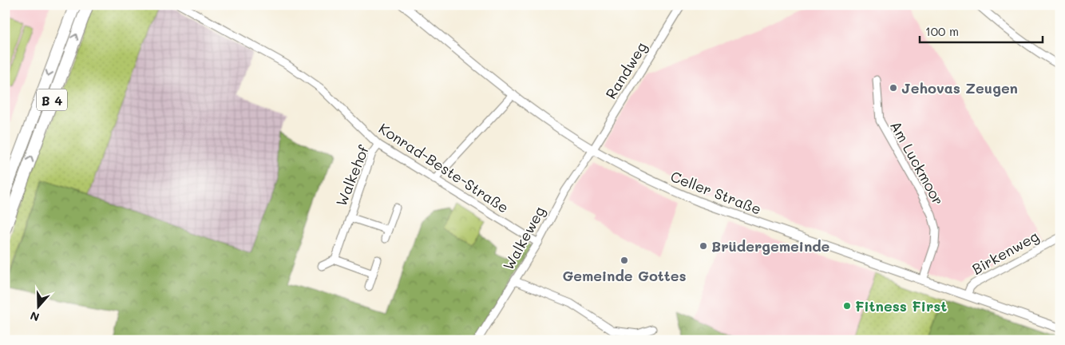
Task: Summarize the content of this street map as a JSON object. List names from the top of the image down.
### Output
{
  "streets": {
    "highway": ["B 4"],
    "street": [
      "Randweg",
      "Am Luckmoor",
      "Konrad-Beste-Straße",
      "Walkehof",
      "Celler Straße",
      "Walkeweg",
      "Birkenweg"
    ]
  },
  "crossings": [
    ["Randweg", "Celler Straße"],
    ["Randweg", "Walkeweg"],
    ["Am Luckmoor", "Celler Straße"],
    ["Konrad-Beste-Straße", "Walkehof"],
    ["Konrad-Beste-Straße", "Walkeweg"],
    ["Celler Straße", "Walkeweg"],
    ["Celler Straße", "Birkenweg"]
  ],
  "places": [
    "Jehovas Zeugen",
    "Brüdergemeinde",
    "Gemeinde Gottes",
    "Fitness First"
  ],
  "scale_bar": "100 m",
  "north": "bottom"
}
